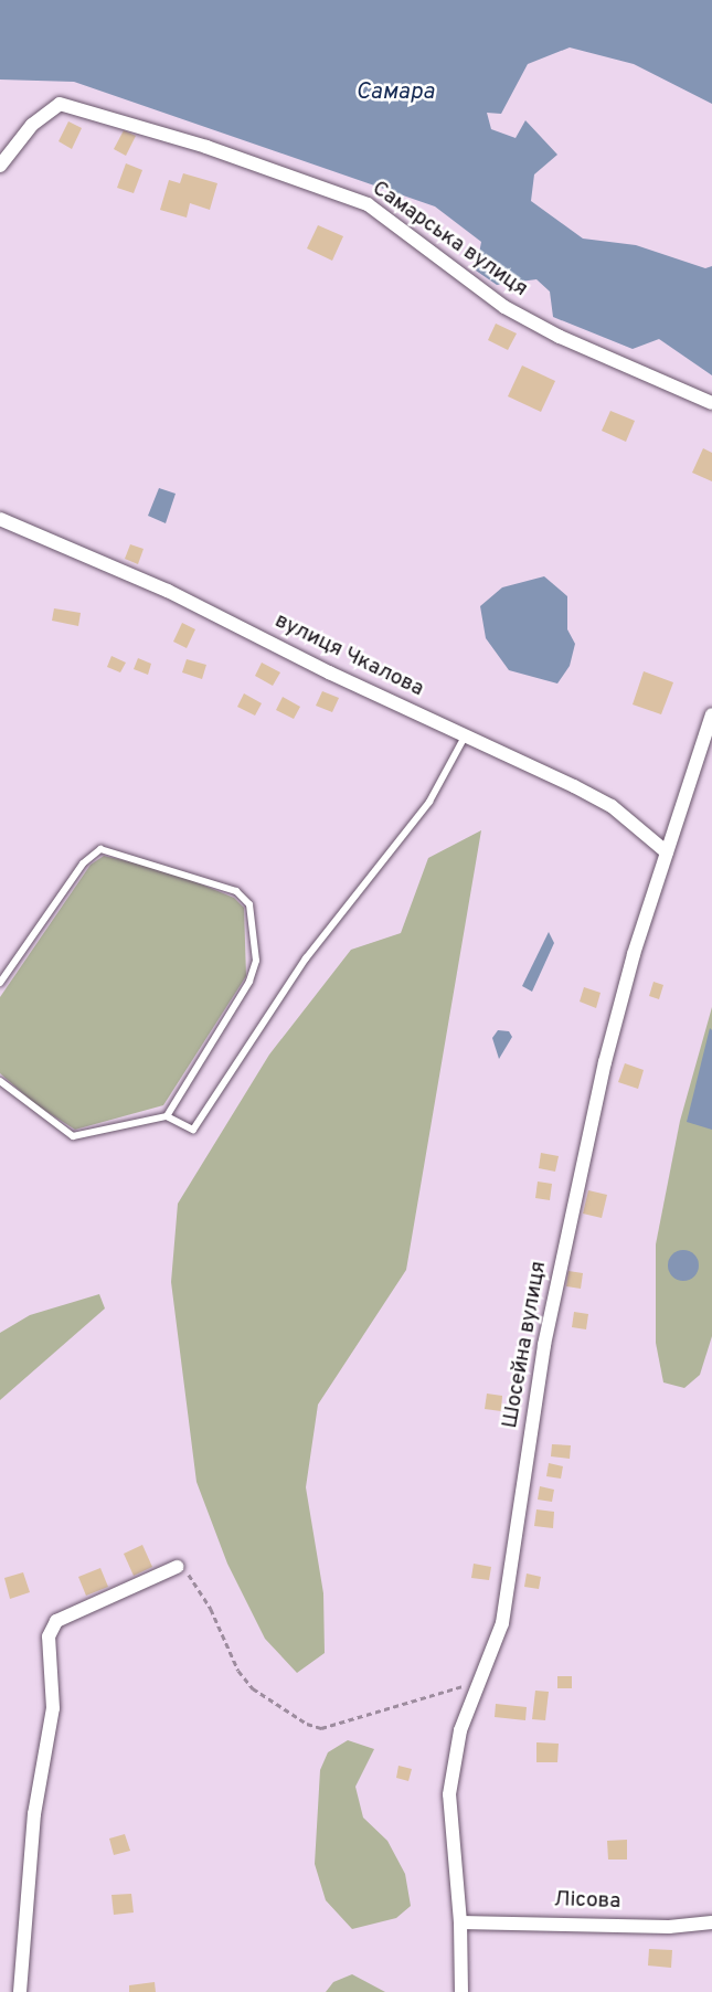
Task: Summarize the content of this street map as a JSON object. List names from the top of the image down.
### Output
{
  "streets": {
    "street": [
      "Самарська вулиця",
      "вулиця Чкалова",
      "Шосейна вулиця",
      "Лісова"
    ]
  },
  "crossings": [
    ["вулиця Чкалова", "Шосейна вулиця"],
    ["Шосейна вулиця", "Лісова"]
  ],
  "water": ["Самара"]
}
